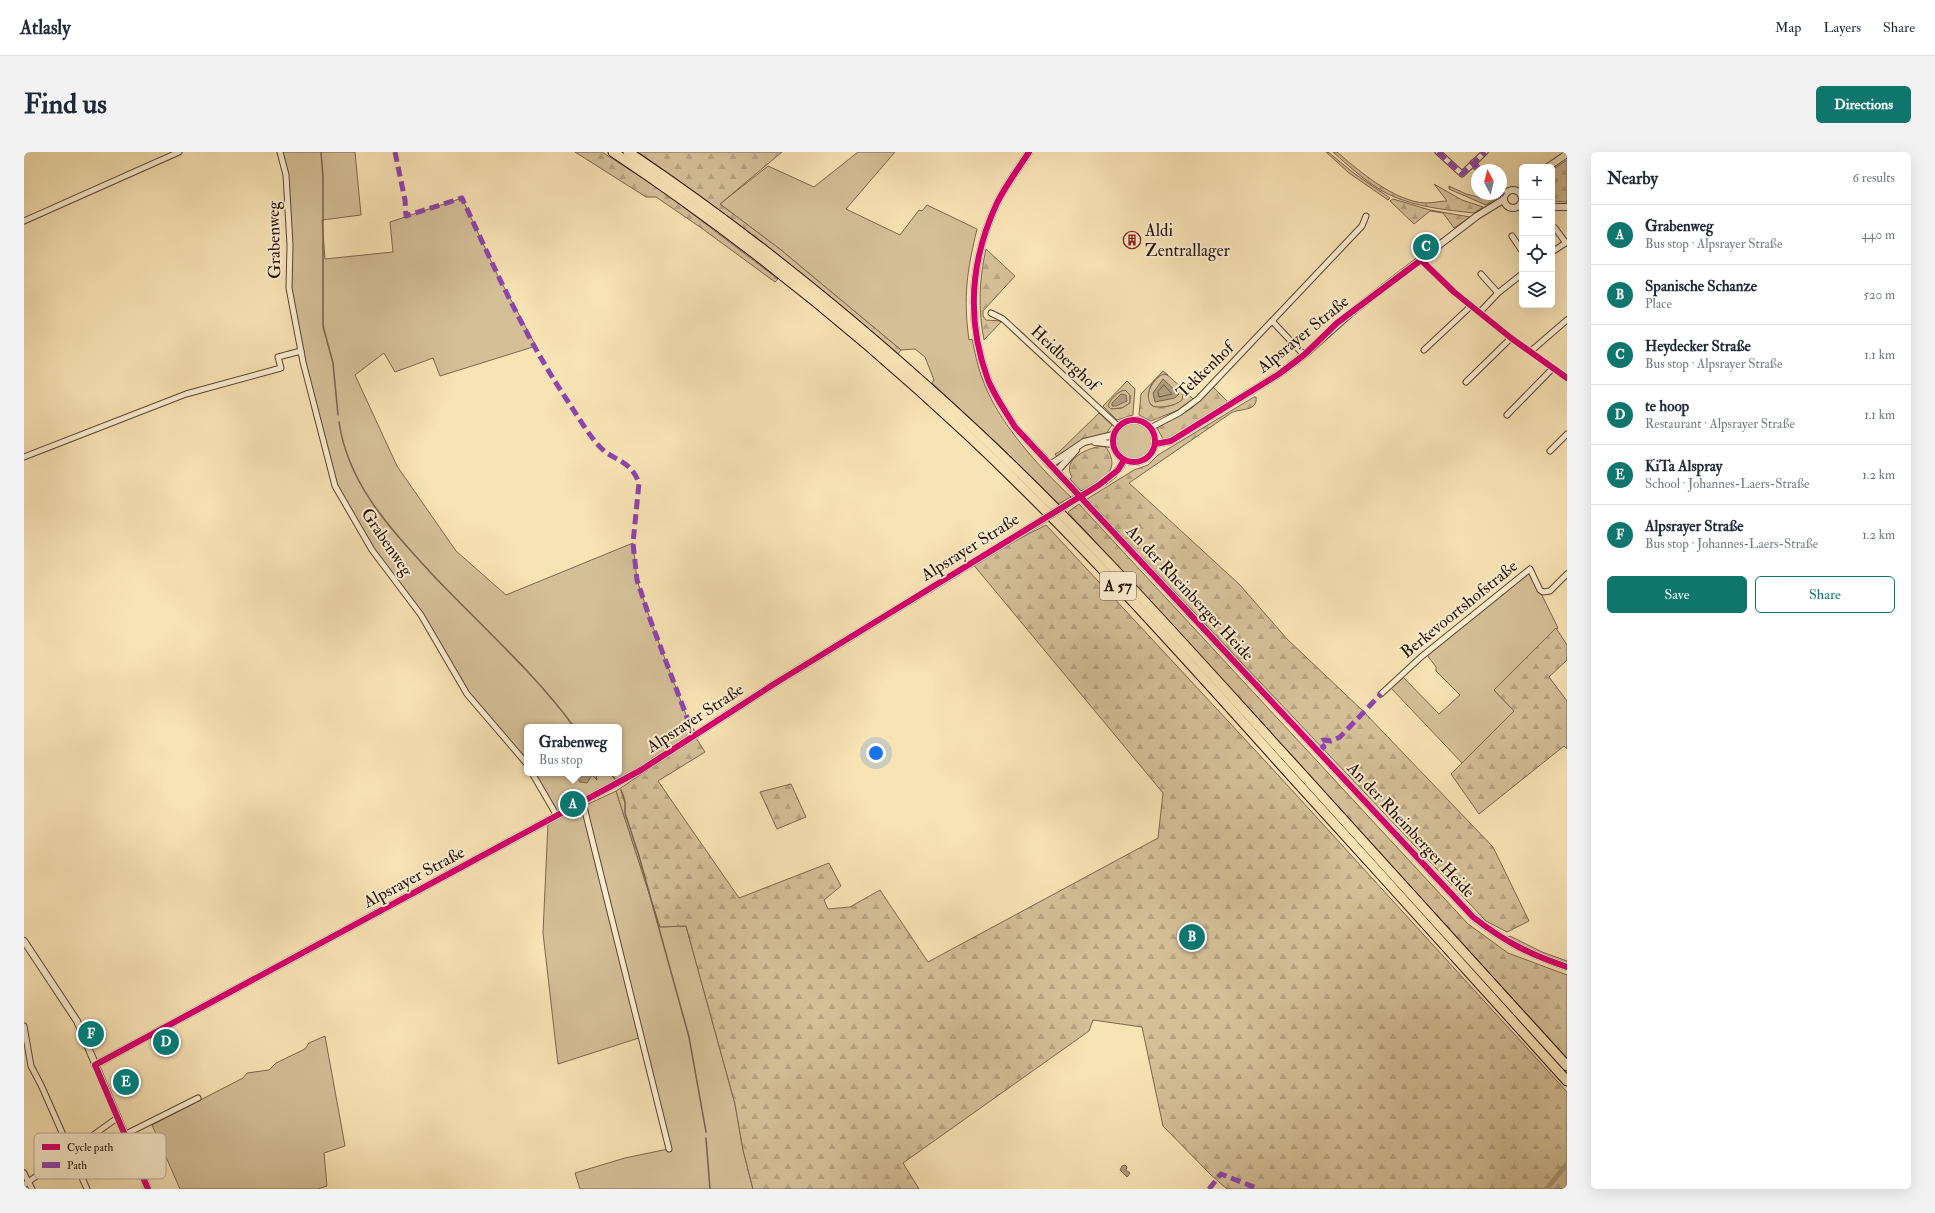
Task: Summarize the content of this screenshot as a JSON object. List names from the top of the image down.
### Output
{
  "streets": {
    "highway": ["A 57"],
    "street": [
      "Grabenweg",
      "Alpsrayer Straße",
      "Heidberghof",
      "Tekkenhof",
      "An der Rheinberger Heide",
      "Berkevoortshofstraße"
    ]
  },
  "crossings": [
    ["Alpsrayer Straße", "Heidberghof"],
    ["Alpsrayer Straße", "Tekkenhof"],
    ["Heidberghof", "Tekkenhof"]
  ],
  "places": {
    "building": ["Aldi Zentrallager"]
  },
  "legend": ["Cycle path", "Path"],
  "north": "top",
  "page": {
    "header": "Atlasly",
    "nav": ["Map", "Layers", "Share"],
    "buttons": [
      "Directions",
      ["Save", "Share"]
    ],
    "title": "Find us",
    "heading": ["Nearby", "6 results"],
    "map_buttons": ["+", "−"],
    "list": [
      {
        "mark": "A",
        "name": "Grabenweg",
        "note": "Bus stop · Alpsrayer Straße",
        "value": "440 m"
      },
      {
        "mark": "B",
        "name": "Spanische Schanze",
        "note": "Place",
        "value": "520 m"
      },
      {
        "mark": "C",
        "name": "Heydecker Straße",
        "note": "Bus stop · Alpsrayer Straße",
        "value": "1.1 km"
      },
      {
        "mark": "D",
        "name": "te hoop",
        "note": "Restaurant · Alpsrayer Straße",
        "value": "1.1 km"
      },
      {
        "mark": "E",
        "name": "KiTa Alspray",
        "note": "School · Johannes-Laers-Straße",
        "value": "1.2 km"
      },
      {
        "mark": "F",
        "name": "Alpsrayer Straße",
        "note": "Bus stop · Johannes-Laers-Straße",
        "value": "1.2 km"
      }
    ],
    "pins": [
      "C",
      "A",
      "B",
      "F",
      "D",
      "E"
    ],
    "popup": ["Grabenweg", "Bus stop"]
  }
}
